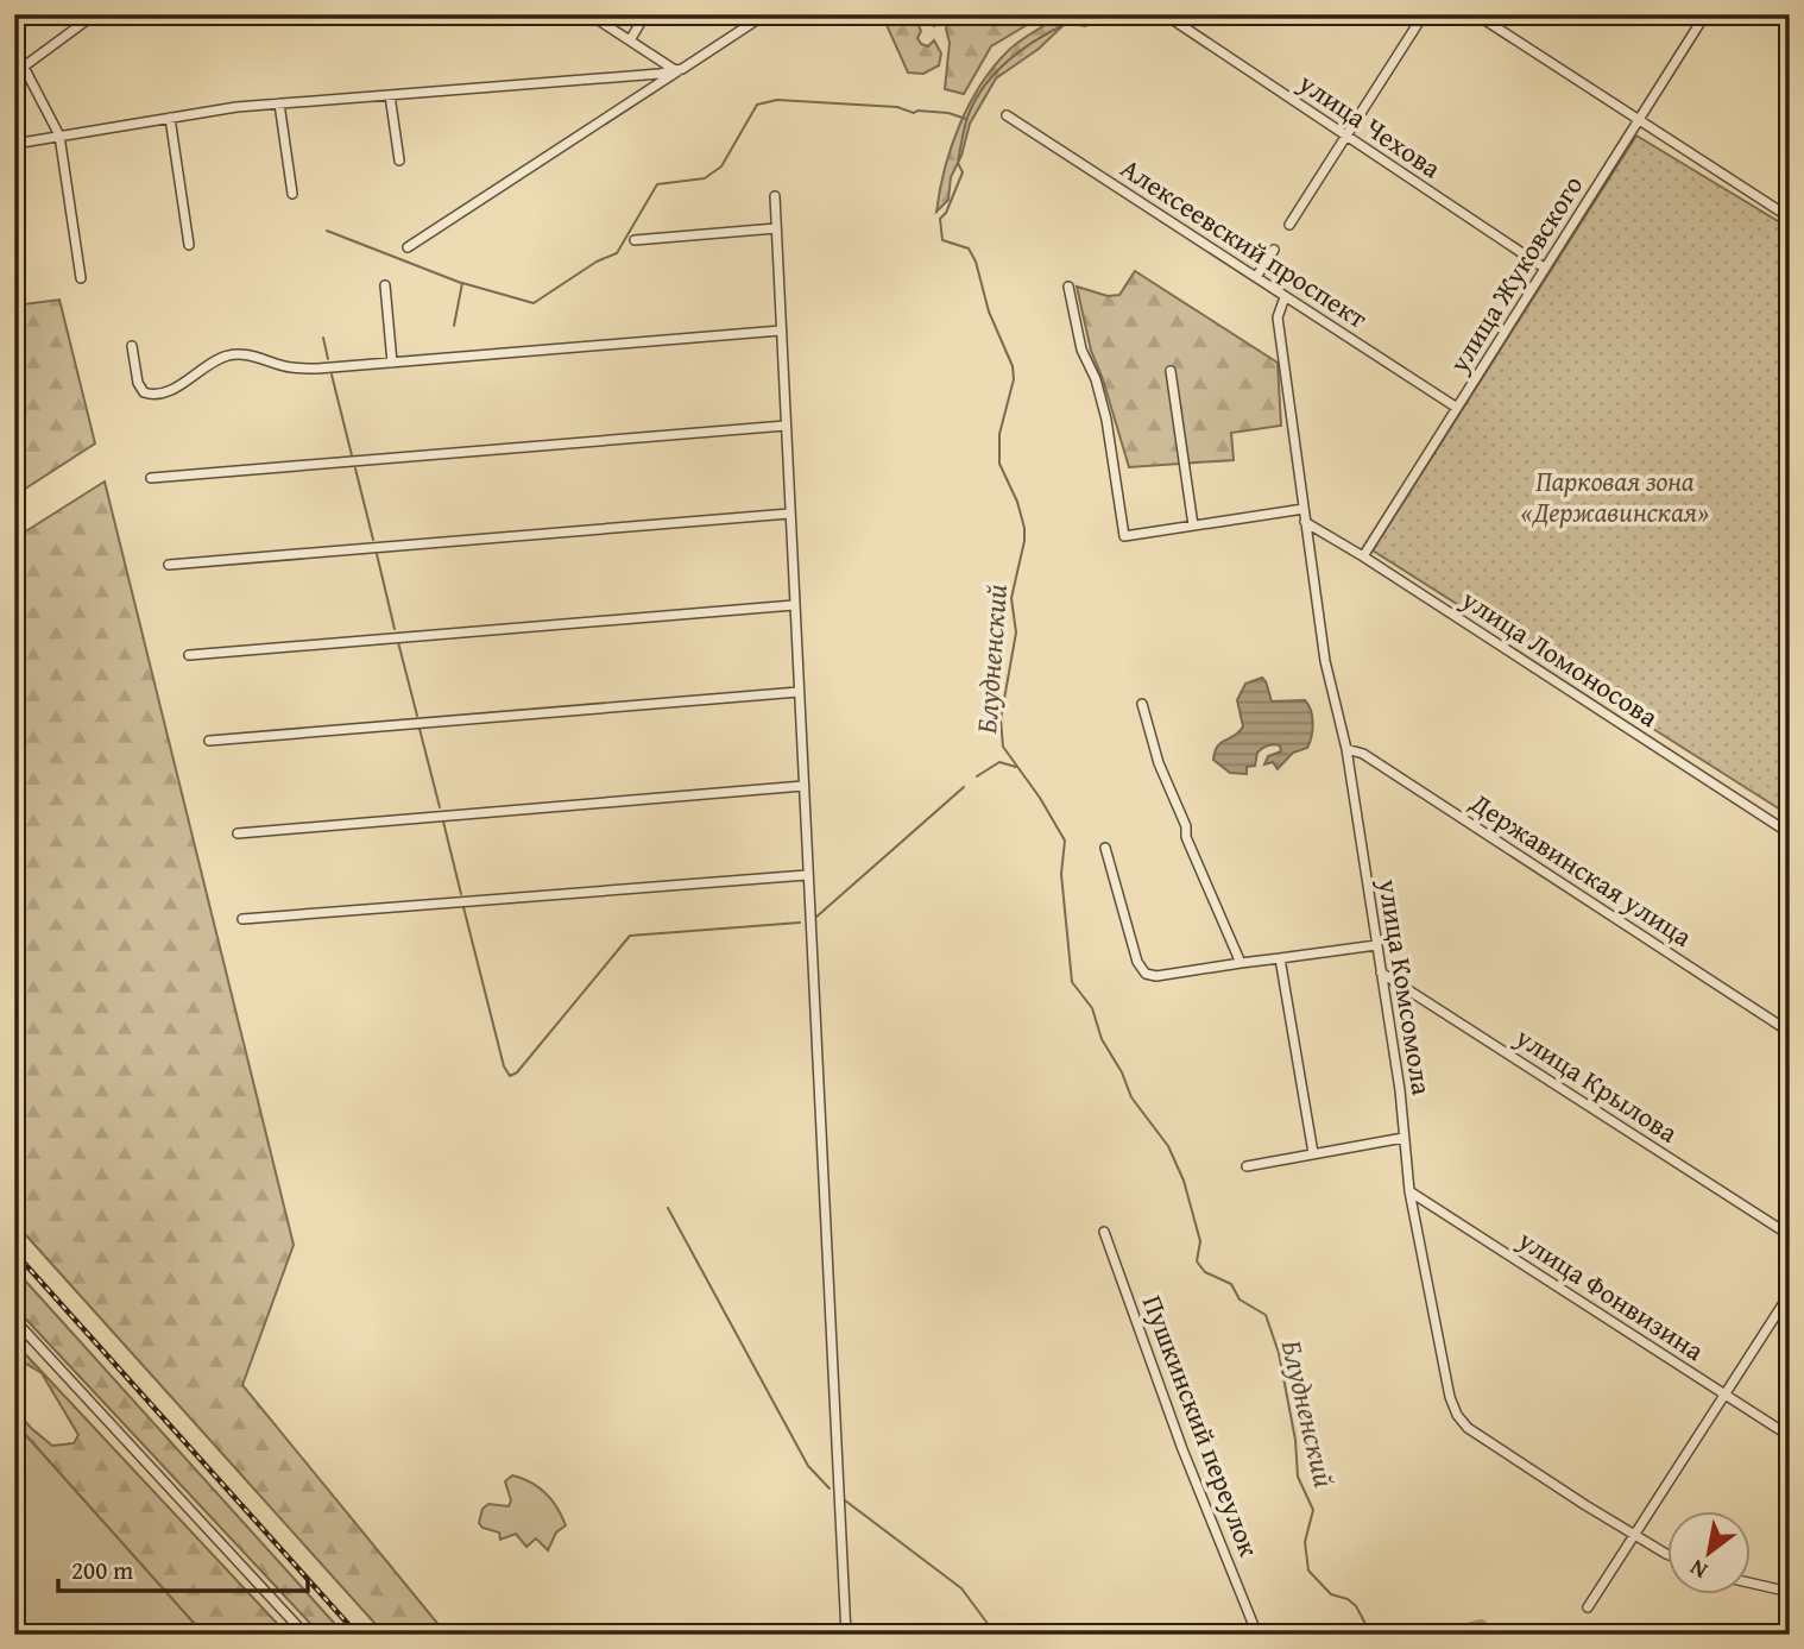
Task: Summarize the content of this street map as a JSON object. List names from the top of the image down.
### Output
{
  "streets": {
    "street": [
      "улица Чехова",
      "Алексеевский проспект",
      "улица Жуковского",
      "улица Ломоносова",
      "Державинская улица",
      "улица Комсомола",
      "улица Крылова",
      "улица Фонвизина",
      "Пушкинский переулок"
    ]
  },
  "crossings": [
    ["улица Чехова", "улица Жуковского"],
    ["Алексеевский проспект", "улица Жуковского"],
    ["Алексеевский проспект", "улица Комсомола"],
    ["улица Жуковского", "улица Ломоносова"],
    ["улица Ломоносова", "улица Комсомола"],
    ["Державинская улица", "улица Комсомола"],
    ["улица Комсомола", "улица Крылова"],
    ["улица Комсомола", "улица Фонвизина"]
  ],
  "water": ["Блудненский"],
  "parks": ["Парковая зона «Державинская»"],
  "scale_bar": "200 m",
  "north": "bottom left"
}
